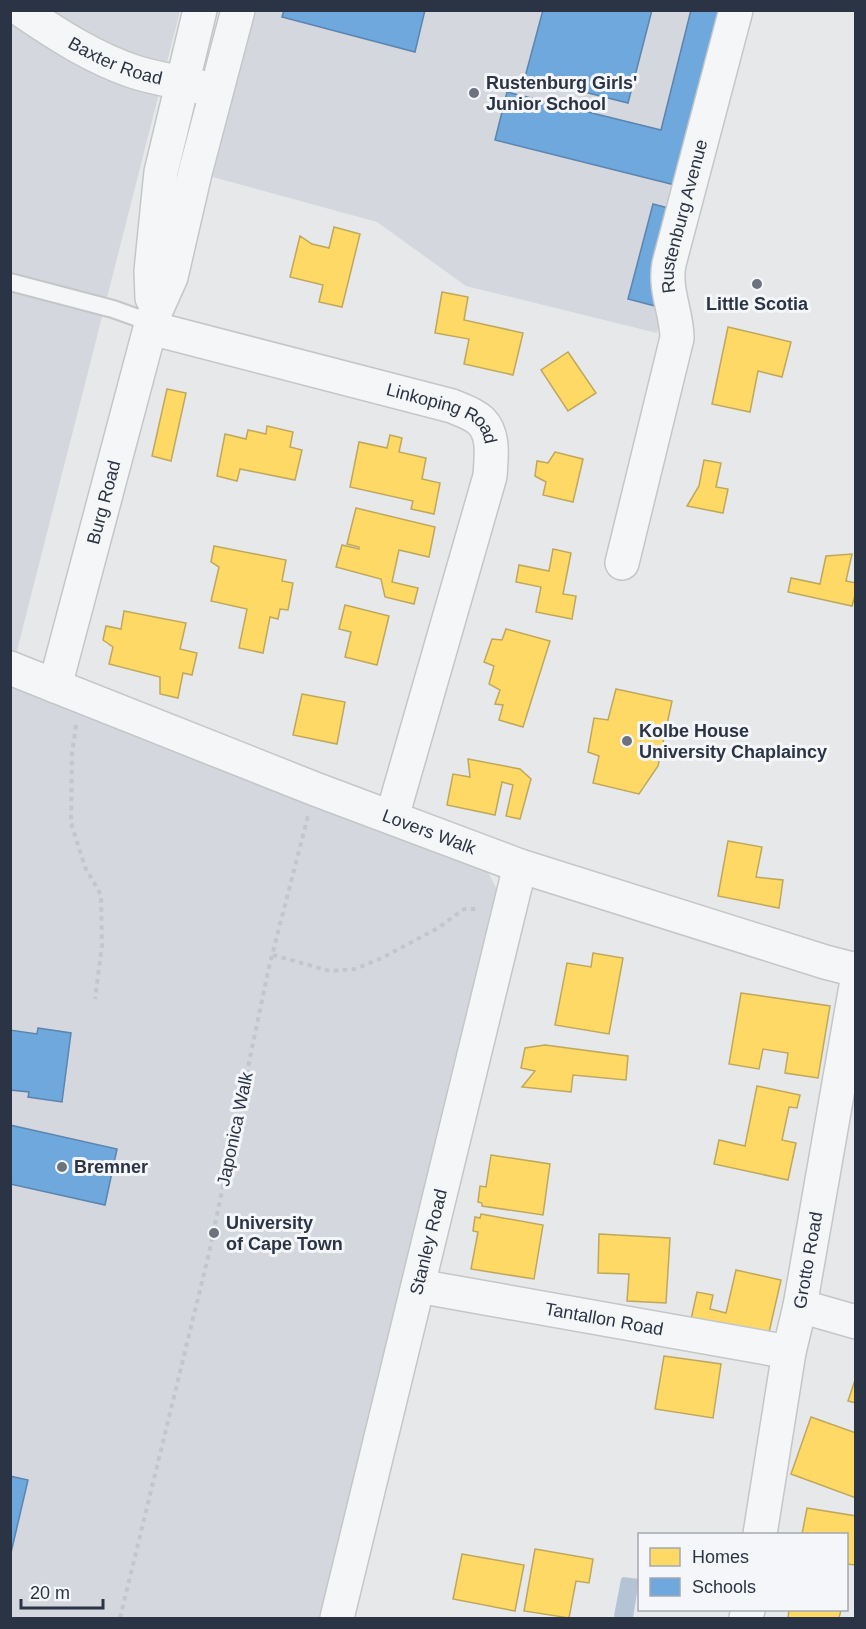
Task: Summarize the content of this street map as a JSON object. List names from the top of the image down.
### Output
{
  "streets": {
    "street": [
      "Baxter Road",
      "Rustenburg Avenue",
      "Linkoping Road",
      "Burg Road",
      "Lovers Walk",
      "Stanley Road",
      "Grotto Road",
      "Tantallon Road"
    ],
    "path": ["Japonica Walk"]
  },
  "crossings": [
    ["Baxter Road", "Burg Road"],
    ["Linkoping Road", "Burg Road"],
    ["Linkoping Road", "Lovers Walk"],
    ["Burg Road", "Lovers Walk"],
    ["Lovers Walk", "Stanley Road"],
    ["Stanley Road", "Tantallon Road"],
    ["Grotto Road", "Tantallon Road"]
  ],
  "places": [
    "Rustenburg Girls' Junior School",
    "Little Scotia",
    "Kolbe House University Chaplaincy",
    "Bremner",
    "University of Cape Town"
  ],
  "legend": ["Homes", "Schools"],
  "scale_bar": "20 m"
}
